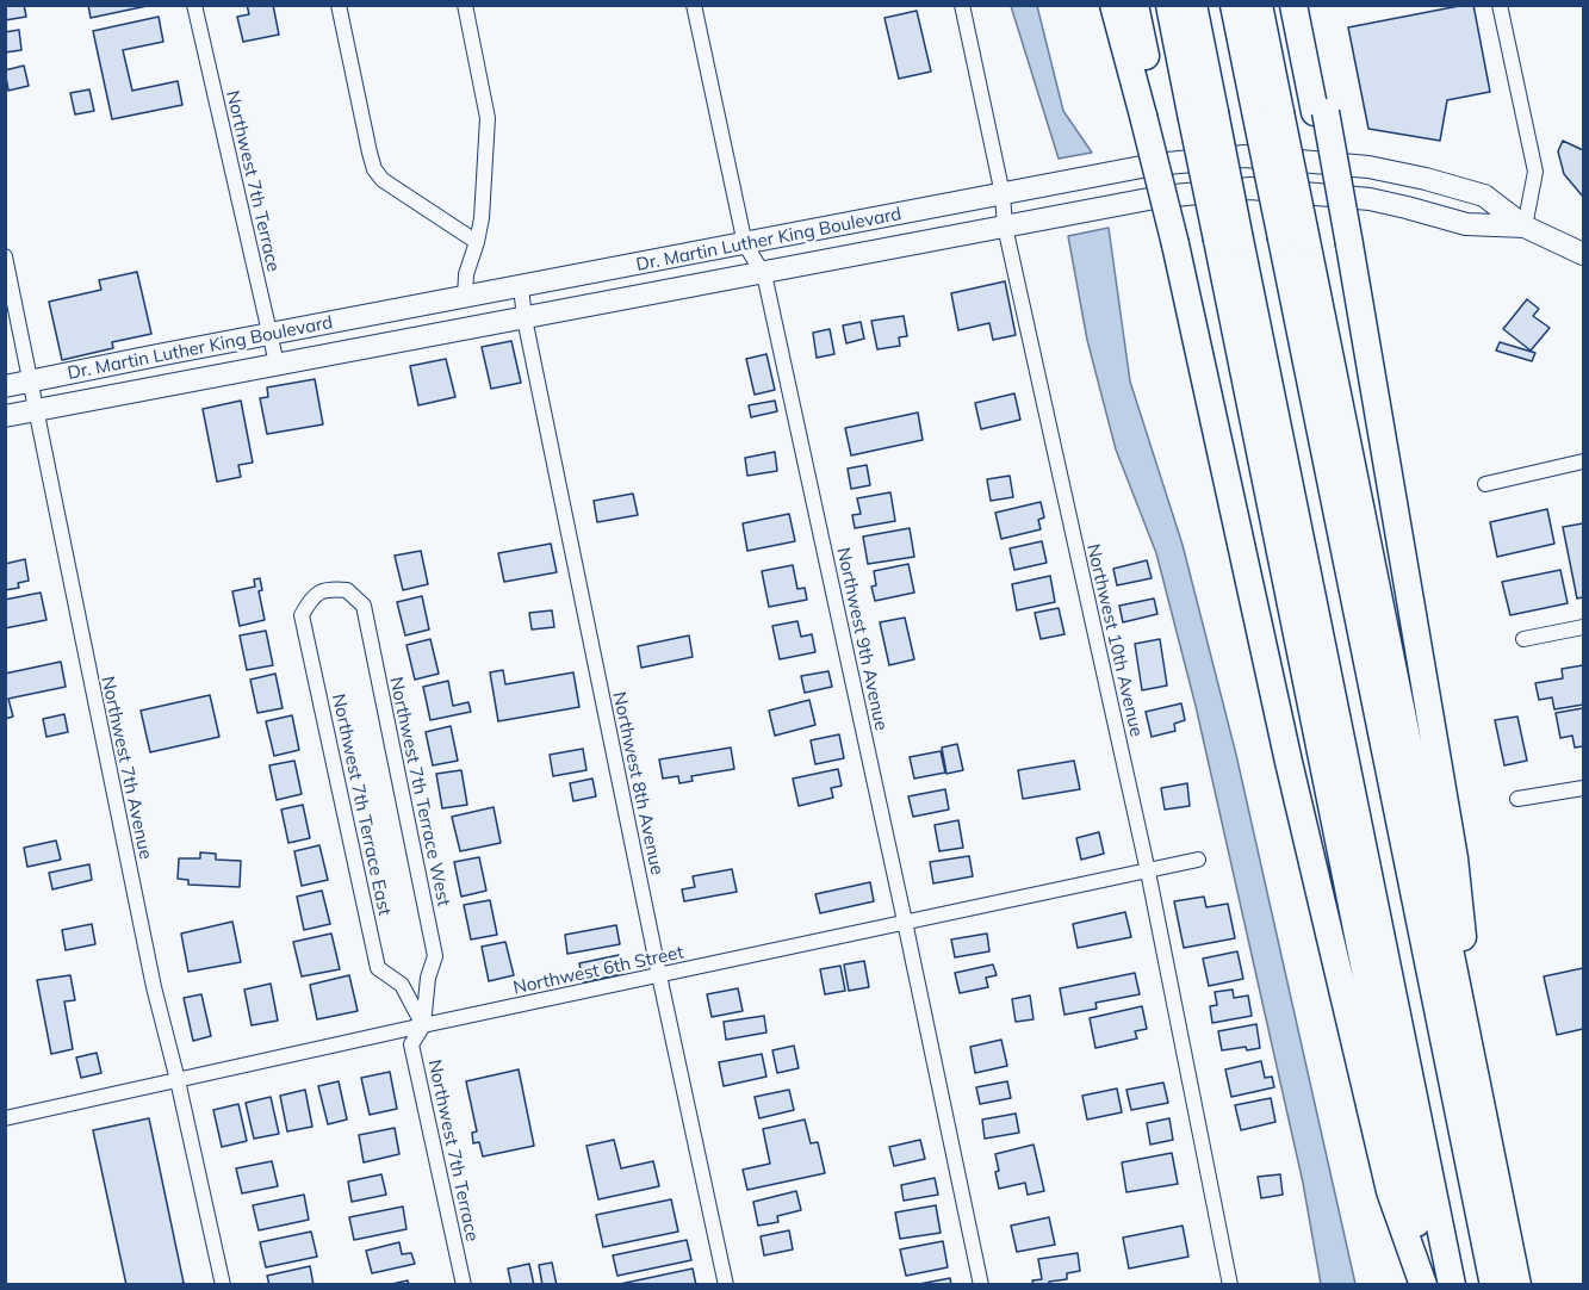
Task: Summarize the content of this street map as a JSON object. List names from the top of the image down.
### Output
{
  "streets": {
    "main road": ["Dr. Martin Luther King Boulevard"],
    "street": [
      "Northwest 7th Terrace",
      "Northwest 9th Avenue",
      "Northwest 10th Avenue",
      "Northwest 7th Avenue",
      "Northwest 8th Avenue",
      "Northwest 7th Terrace West",
      "Northwest 7th Terrace East",
      "Northwest 6th Street"
    ]
  },
  "crossings": [
    ["Northwest 7th Terrace", "Dr. Martin Luther King Boulevard"],
    ["Northwest 7th Terrace", "Northwest 7th Terrace West"],
    ["Northwest 7th Terrace", "Northwest 7th Terrace East"],
    ["Northwest 7th Terrace", "Northwest 6th Street"],
    ["Dr. Martin Luther King Boulevard", "Northwest 9th Avenue"],
    ["Dr. Martin Luther King Boulevard", "Northwest 10th Avenue"],
    ["Dr. Martin Luther King Boulevard", "Northwest 7th Avenue"],
    ["Dr. Martin Luther King Boulevard", "Northwest 8th Avenue"],
    ["Northwest 9th Avenue", "Northwest 6th Street"],
    ["Northwest 10th Avenue", "Northwest 6th Street"],
    ["Northwest 7th Avenue", "Northwest 6th Street"],
    ["Northwest 8th Avenue", "Northwest 6th Street"],
    ["Northwest 7th Terrace West", "Northwest 7th Terrace East"],
    ["Northwest 7th Terrace West", "Northwest 6th Street"],
    ["Northwest 7th Terrace East", "Northwest 6th Street"]
  ]
}
